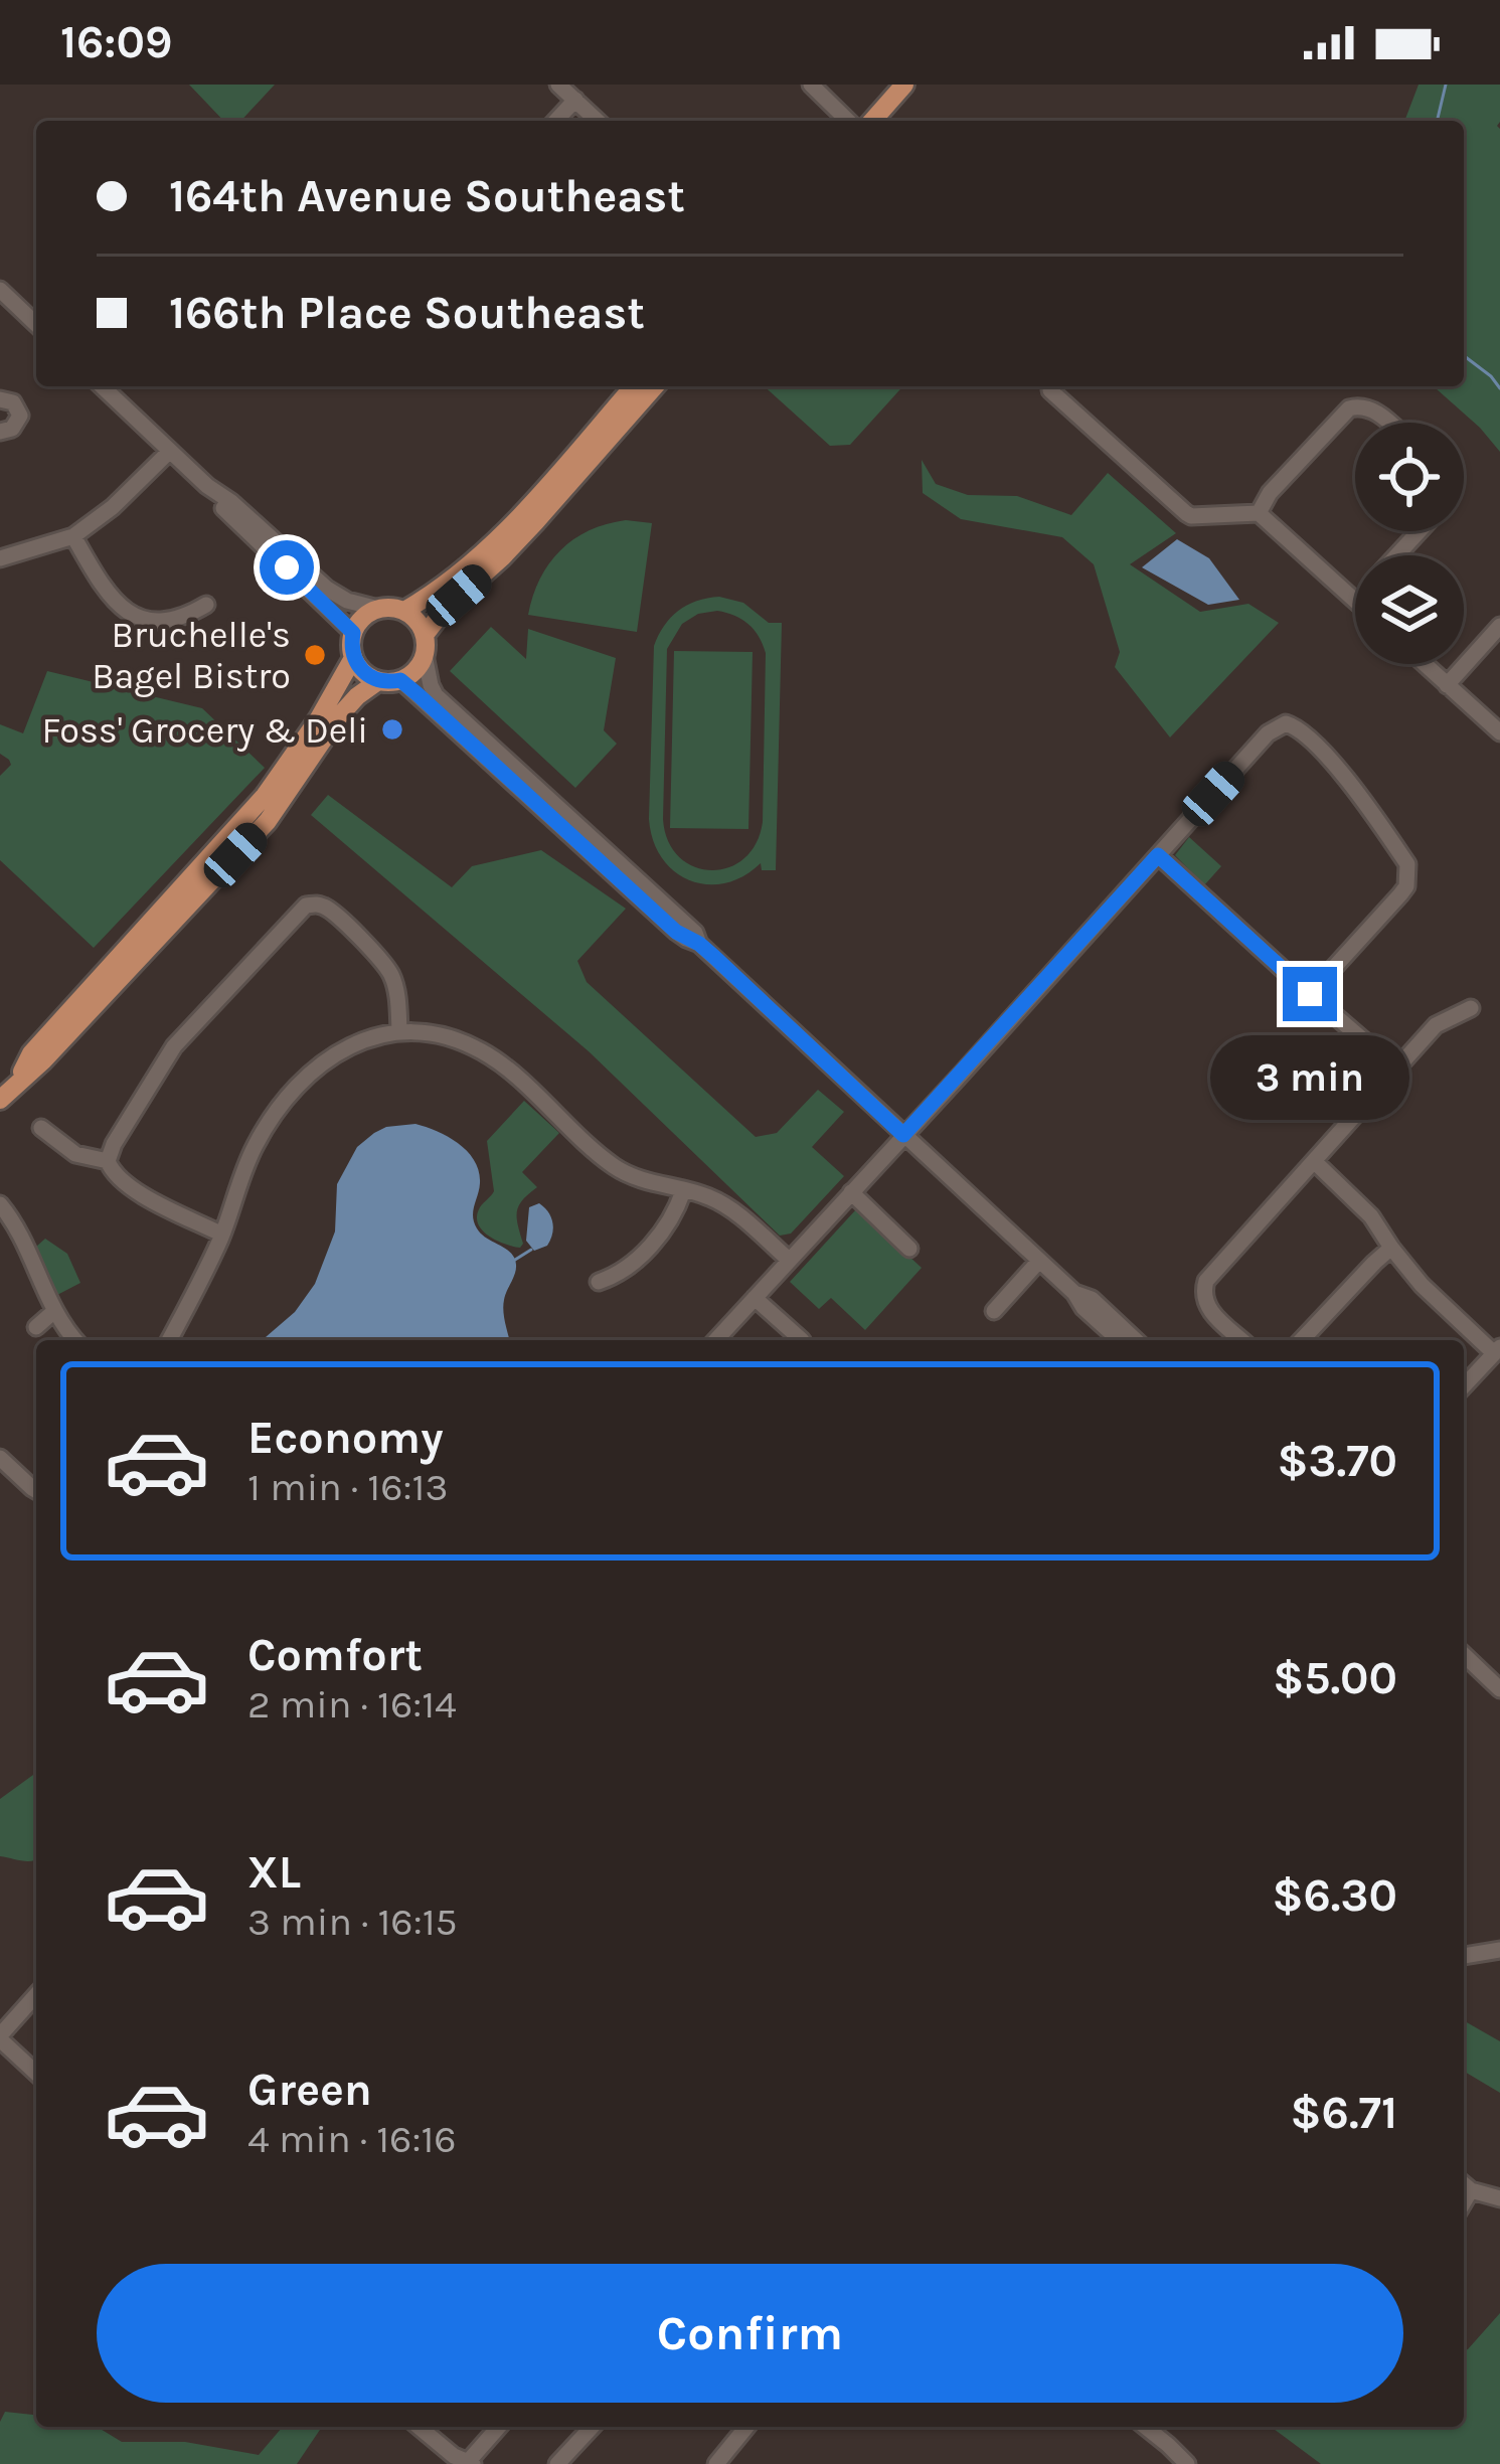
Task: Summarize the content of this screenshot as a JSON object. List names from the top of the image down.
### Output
{
  "places": ["Bruchelle's Bagel Bistro", "Foss' Grocery & Deli"],
  "page": {
    "status": "16:09",
    "banner": ["164th Avenue Southeast", "166th Place Southeast"],
    "bubble": "3 min",
    "list": [
      {
        "name": "Economy",
        "note": "1 min · 16:13",
        "value": "$3.70"
      },
      {
        "name": "Comfort",
        "note": "2 min · 16:14",
        "value": "$5.00"
      },
      {
        "name": "XL",
        "note": "3 min · 16:15",
        "value": "$6.30"
      },
      {
        "name": "Green",
        "note": "4 min · 16:16",
        "value": "$6.71"
      }
    ],
    "buttons": "Confirm"
  }
}
